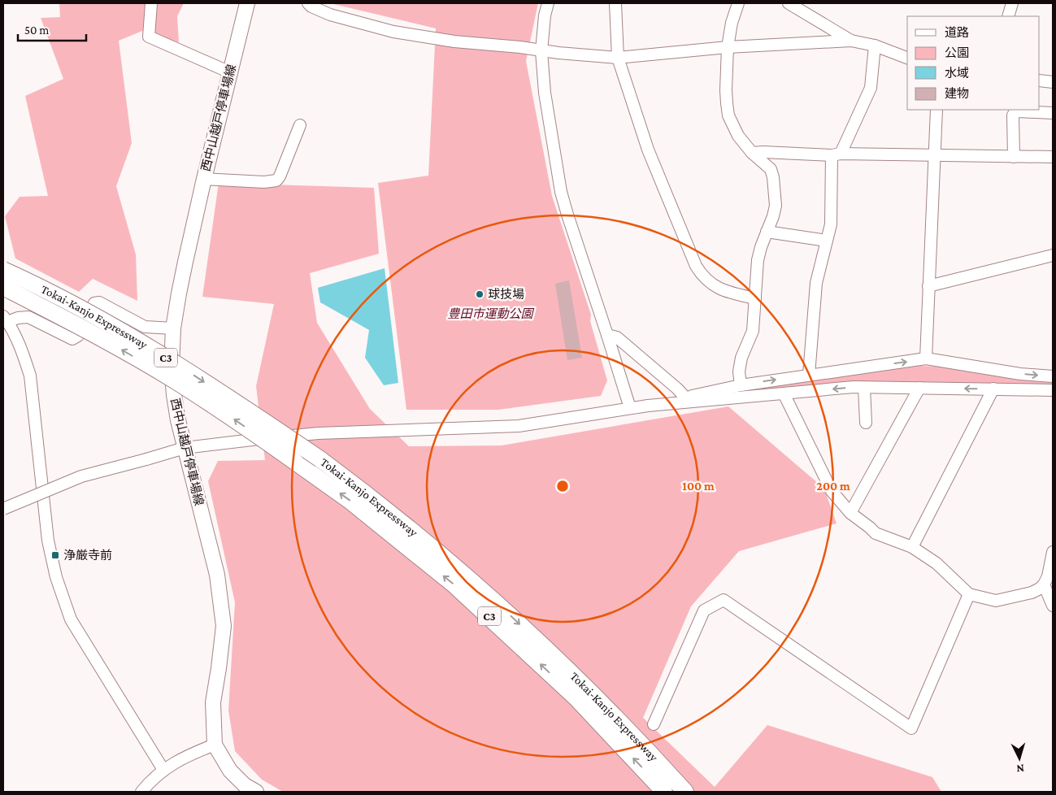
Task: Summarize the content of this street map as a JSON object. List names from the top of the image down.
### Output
{
  "streets": {
    "highway": ["Tokai-Kanjo Expressway", "C3"],
    "main road": ["西中山越戸停車場線"]
  },
  "parks": ["豊田市運動公園"],
  "places": {
    "other": ["球技場"],
    "transit": ["浄厳寺前"]
  },
  "legend": [
    "道路",
    "公園",
    "水域",
    "建物"
  ],
  "scale_bar": "50 m",
  "north": "bottom",
  "rings": ["100 m", "200 m"]
}
